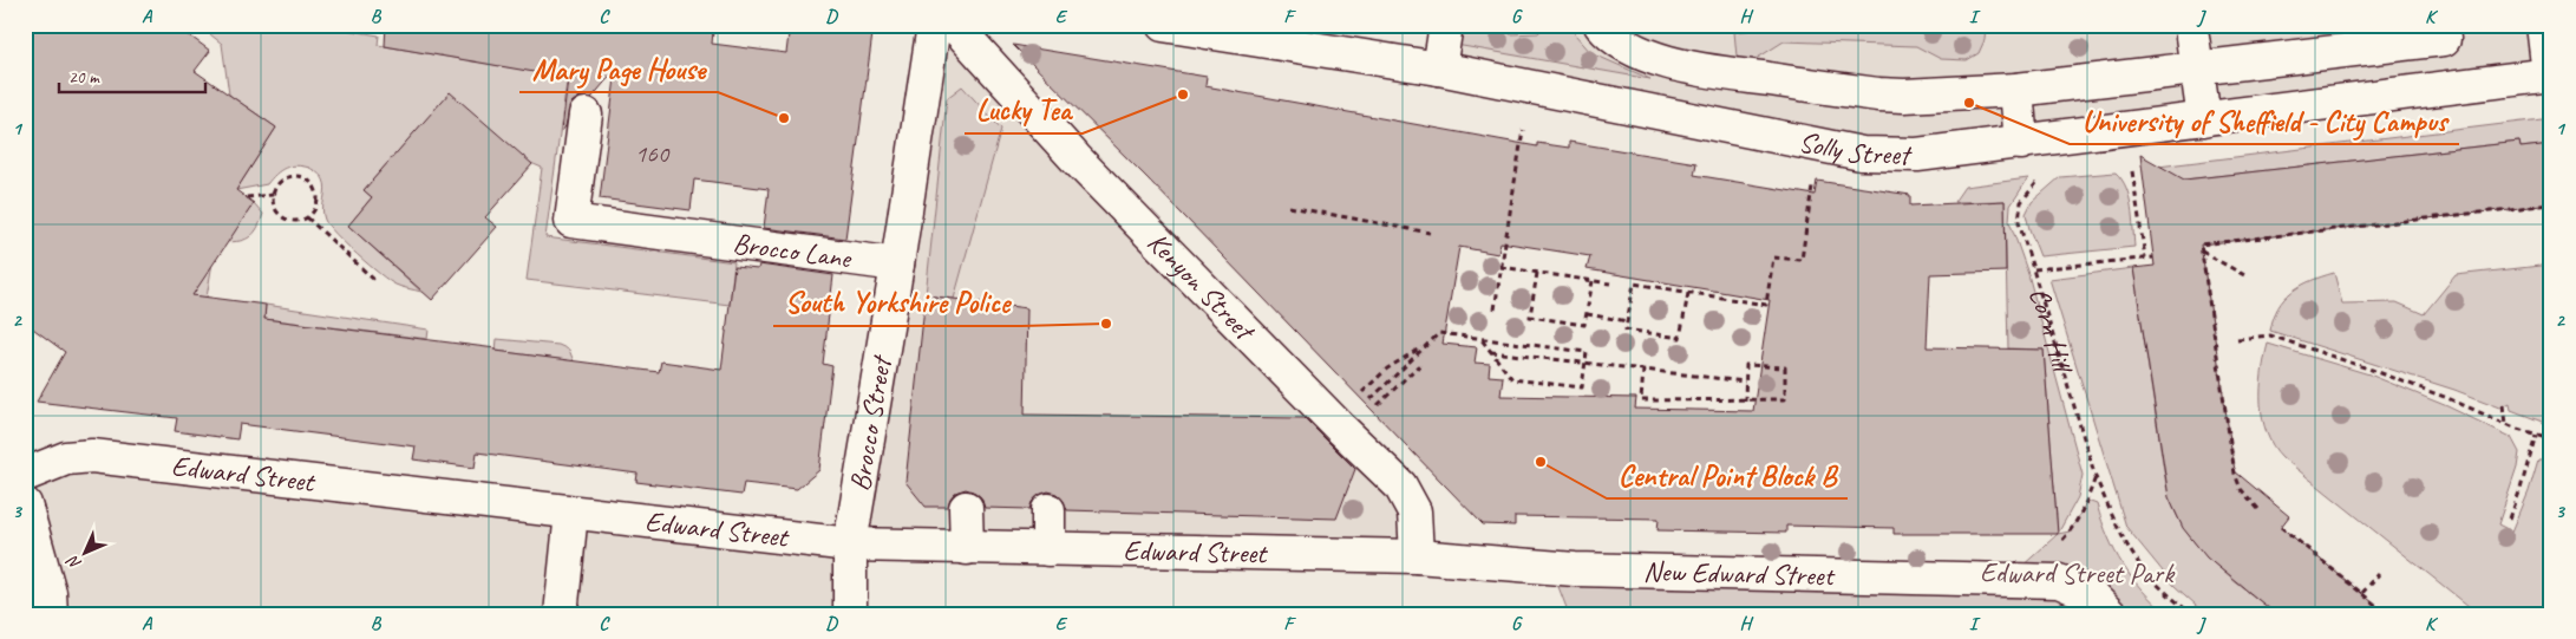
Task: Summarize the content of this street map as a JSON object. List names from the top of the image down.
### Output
{
  "streets": {
    "street": [
      "Solly Street",
      "Brocco Lane",
      "Kenyon Street",
      "Brocco Street",
      "Edward Street",
      "New Edward Street"
    ],
    "path": ["Corn Hill"]
  },
  "crossings": [
    ["Brocco Lane", "Brocco Street"],
    ["Kenyon Street", "Edward Street"],
    ["Kenyon Street", "New Edward Street"],
    ["Brocco Street", "Edward Street"],
    ["Edward Street", "New Edward Street"]
  ],
  "parks": ["Edward Street Park"],
  "places": [
    "Lucky Tea",
    "University of Sheffield - City Campus",
    "Mary Page House",
    "South Yorkshire Police",
    "Central Point Block B"
  ],
  "house_numbers": ["160"],
  "scale_bar": "20 m",
  "north": "bottom left",
  "grid": {
    "columns": [
      "A",
      "B",
      "C",
      "D",
      "E",
      "F",
      "G",
      "H",
      "I",
      "J",
      "K"
    ],
    "rows": ["1", "2", "3"]
  }
}
